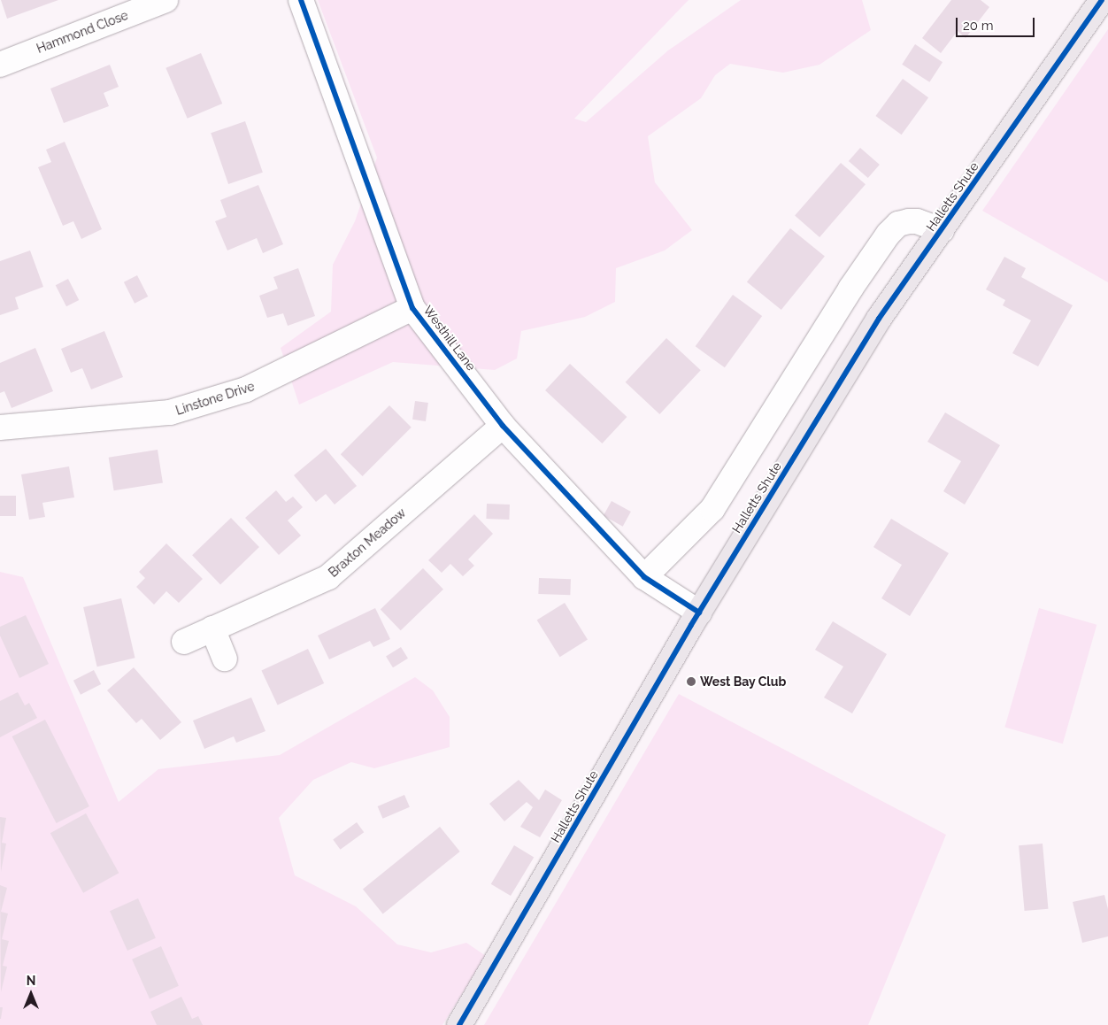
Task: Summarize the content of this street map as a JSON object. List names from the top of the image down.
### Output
{
  "streets": {
    "main road": ["Halletts Shute"],
    "street": [
      "Hammond Close",
      "Westhill Lane",
      "Linstone Drive",
      "Braxton Meadow"
    ]
  },
  "crossings": [
    ["Halletts Shute", "Westhill Lane"],
    ["Westhill Lane", "Linstone Drive"],
    ["Westhill Lane", "Braxton Meadow"]
  ],
  "places": ["West Bay Club"],
  "scale_bar": "20 m",
  "north": "top"
}
